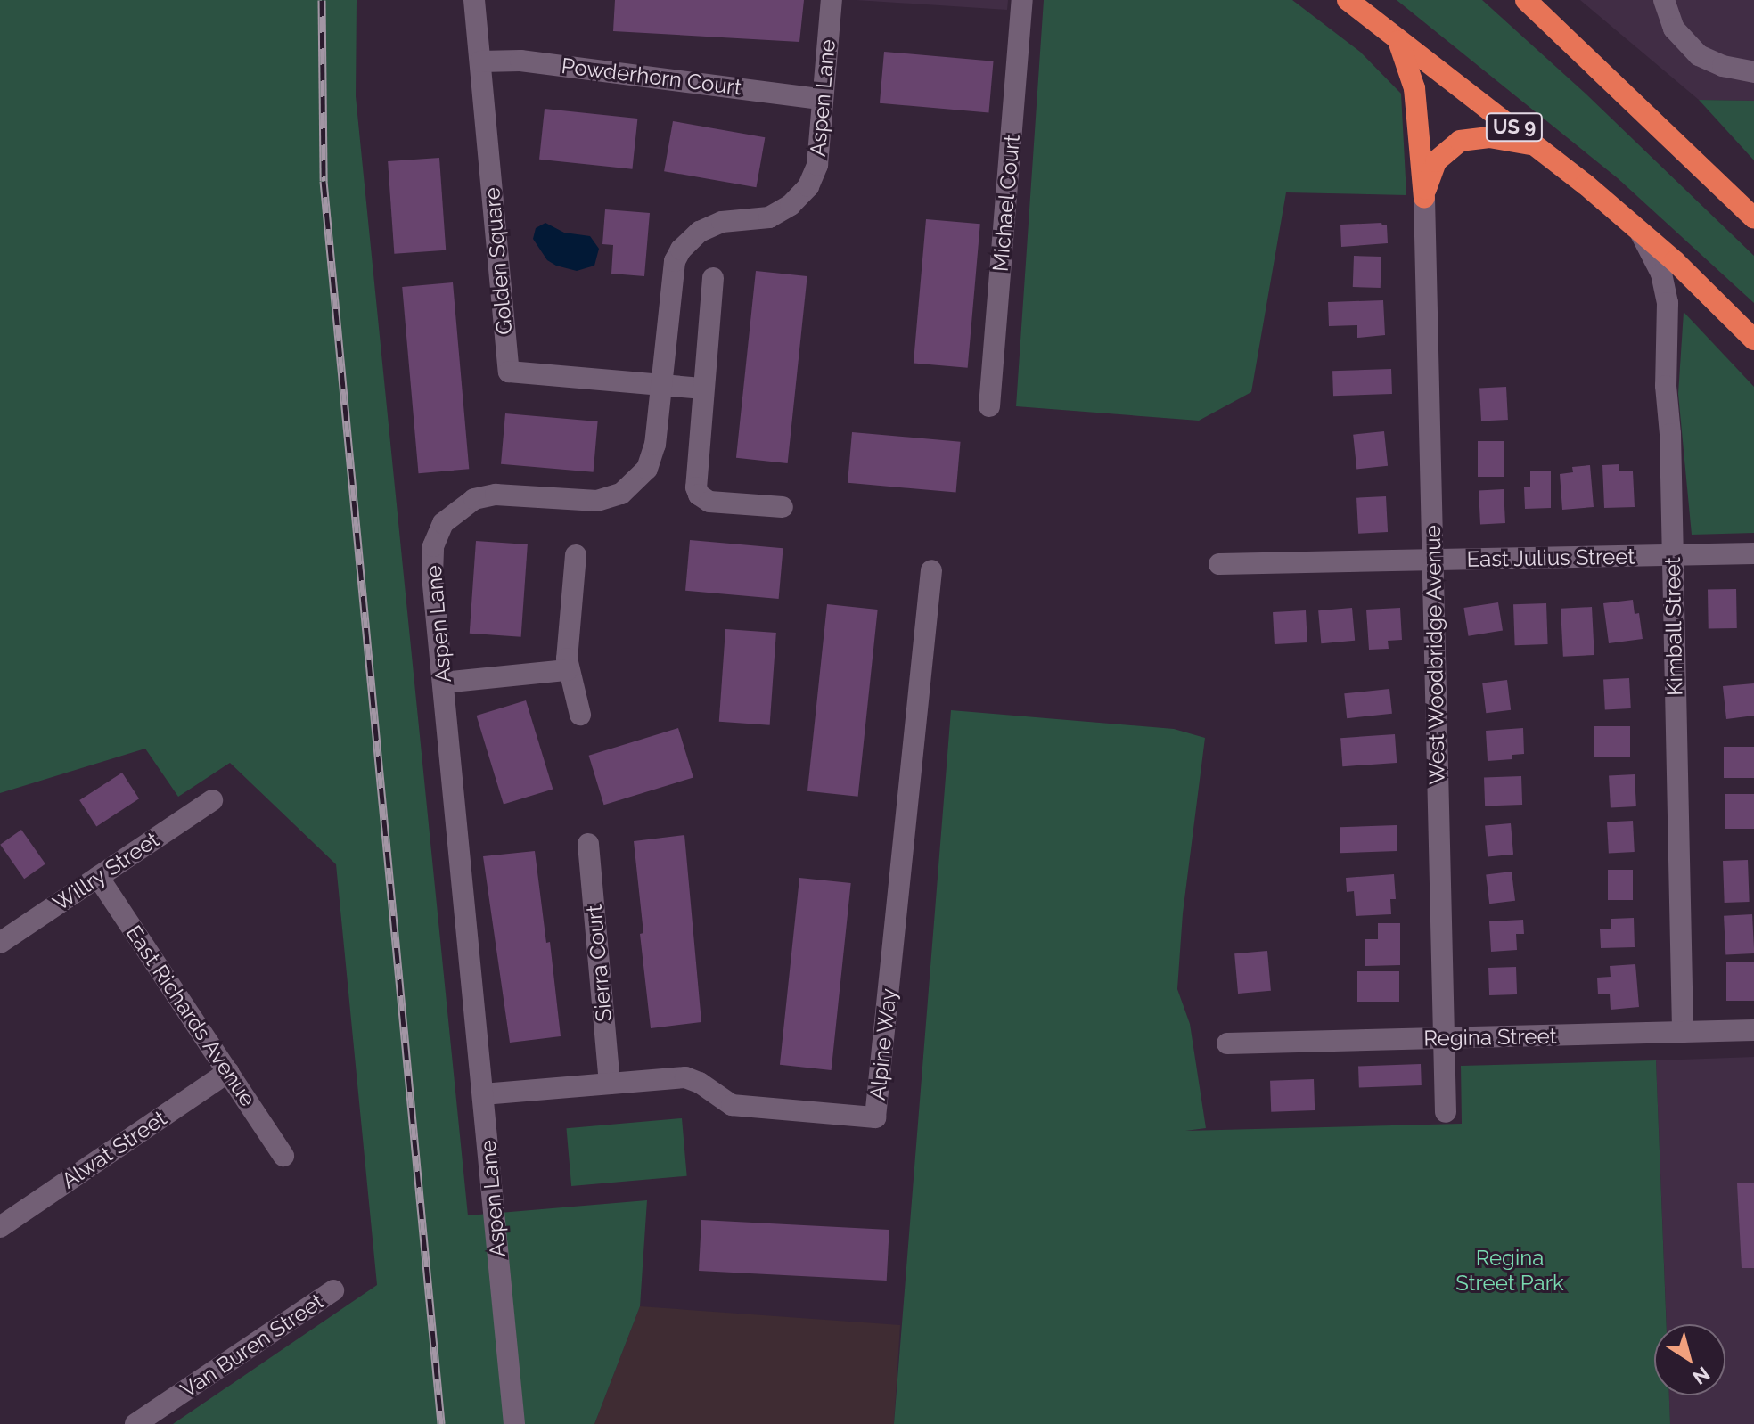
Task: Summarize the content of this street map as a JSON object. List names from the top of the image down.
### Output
{
  "streets": {
    "highway": ["US 9"],
    "street": [
      "Powderhorn Court",
      "Aspen Lane",
      "Michael Court",
      "Golden Square",
      "East Julius Street",
      "Kimball Street",
      "West Woodbridge Avenue",
      "Willry Street",
      "Sierra Court",
      "East Richards Avenue",
      "Regina Street",
      "Alpine Way",
      "Alwat Street",
      "Van Buren Street"
    ]
  },
  "crossings": [
    ["Powderhorn Court", "Aspen Lane"],
    ["Powderhorn Court", "Golden Square"],
    ["Aspen Lane", "Golden Square"],
    ["Aspen Lane", "Alpine Way"],
    ["US 9", "Kimball Street"],
    ["East Julius Street", "Kimball Street"],
    ["East Julius Street", "West Woodbridge Avenue"],
    ["Kimball Street", "Regina Street"],
    ["West Woodbridge Avenue", "Regina Street"],
    ["Willry Street", "East Richards Avenue"],
    ["Sierra Court", "Alpine Way"],
    ["East Richards Avenue", "Alwat Street"]
  ],
  "parks": ["Regina Street Park"],
  "north": "bottom right"
}
